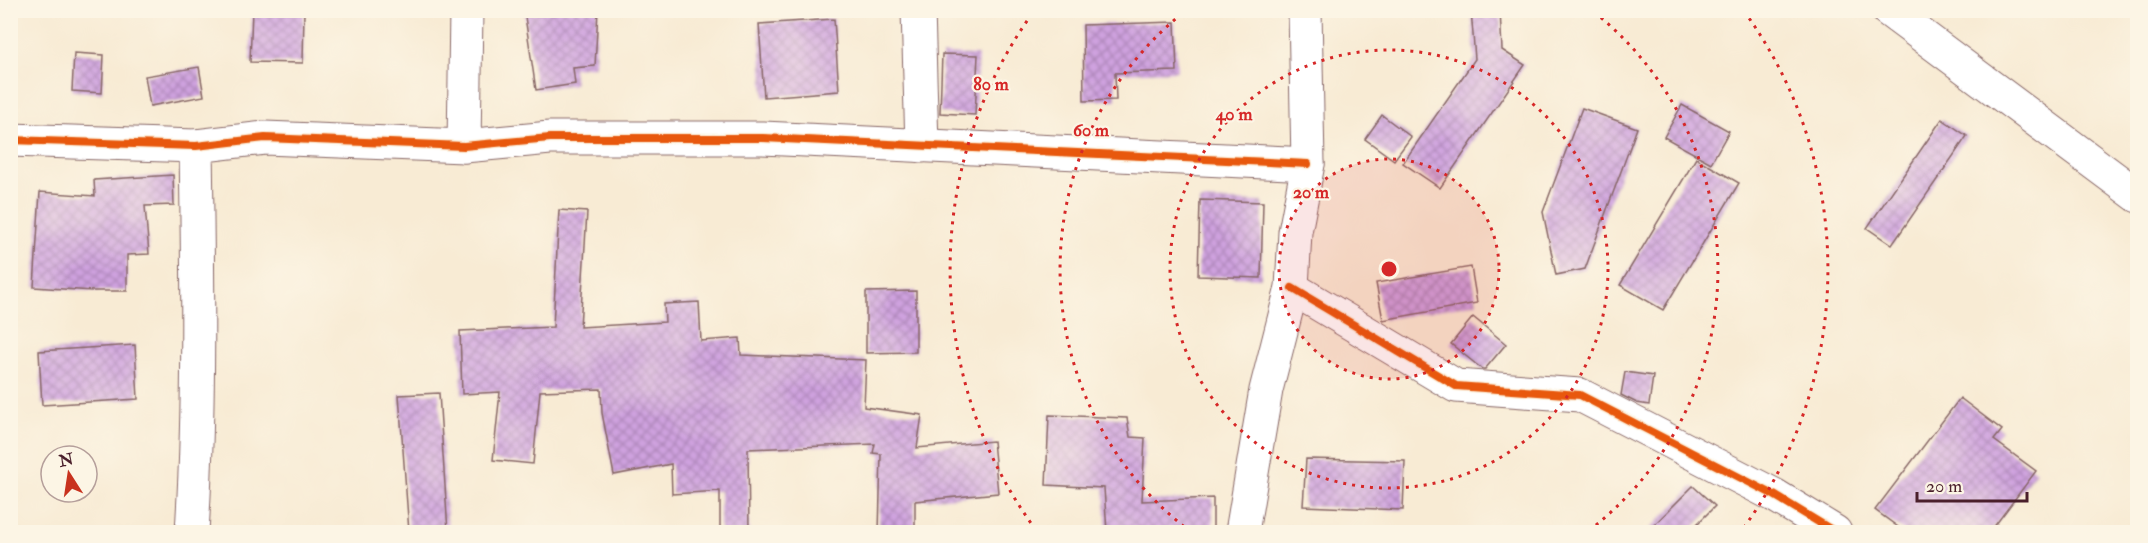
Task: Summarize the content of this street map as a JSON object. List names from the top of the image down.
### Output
{
  "scale_bar": "20 m",
  "north": "top",
  "rings": [
    "80 m",
    "40 m",
    "60 m",
    "20 m"
  ]
}
